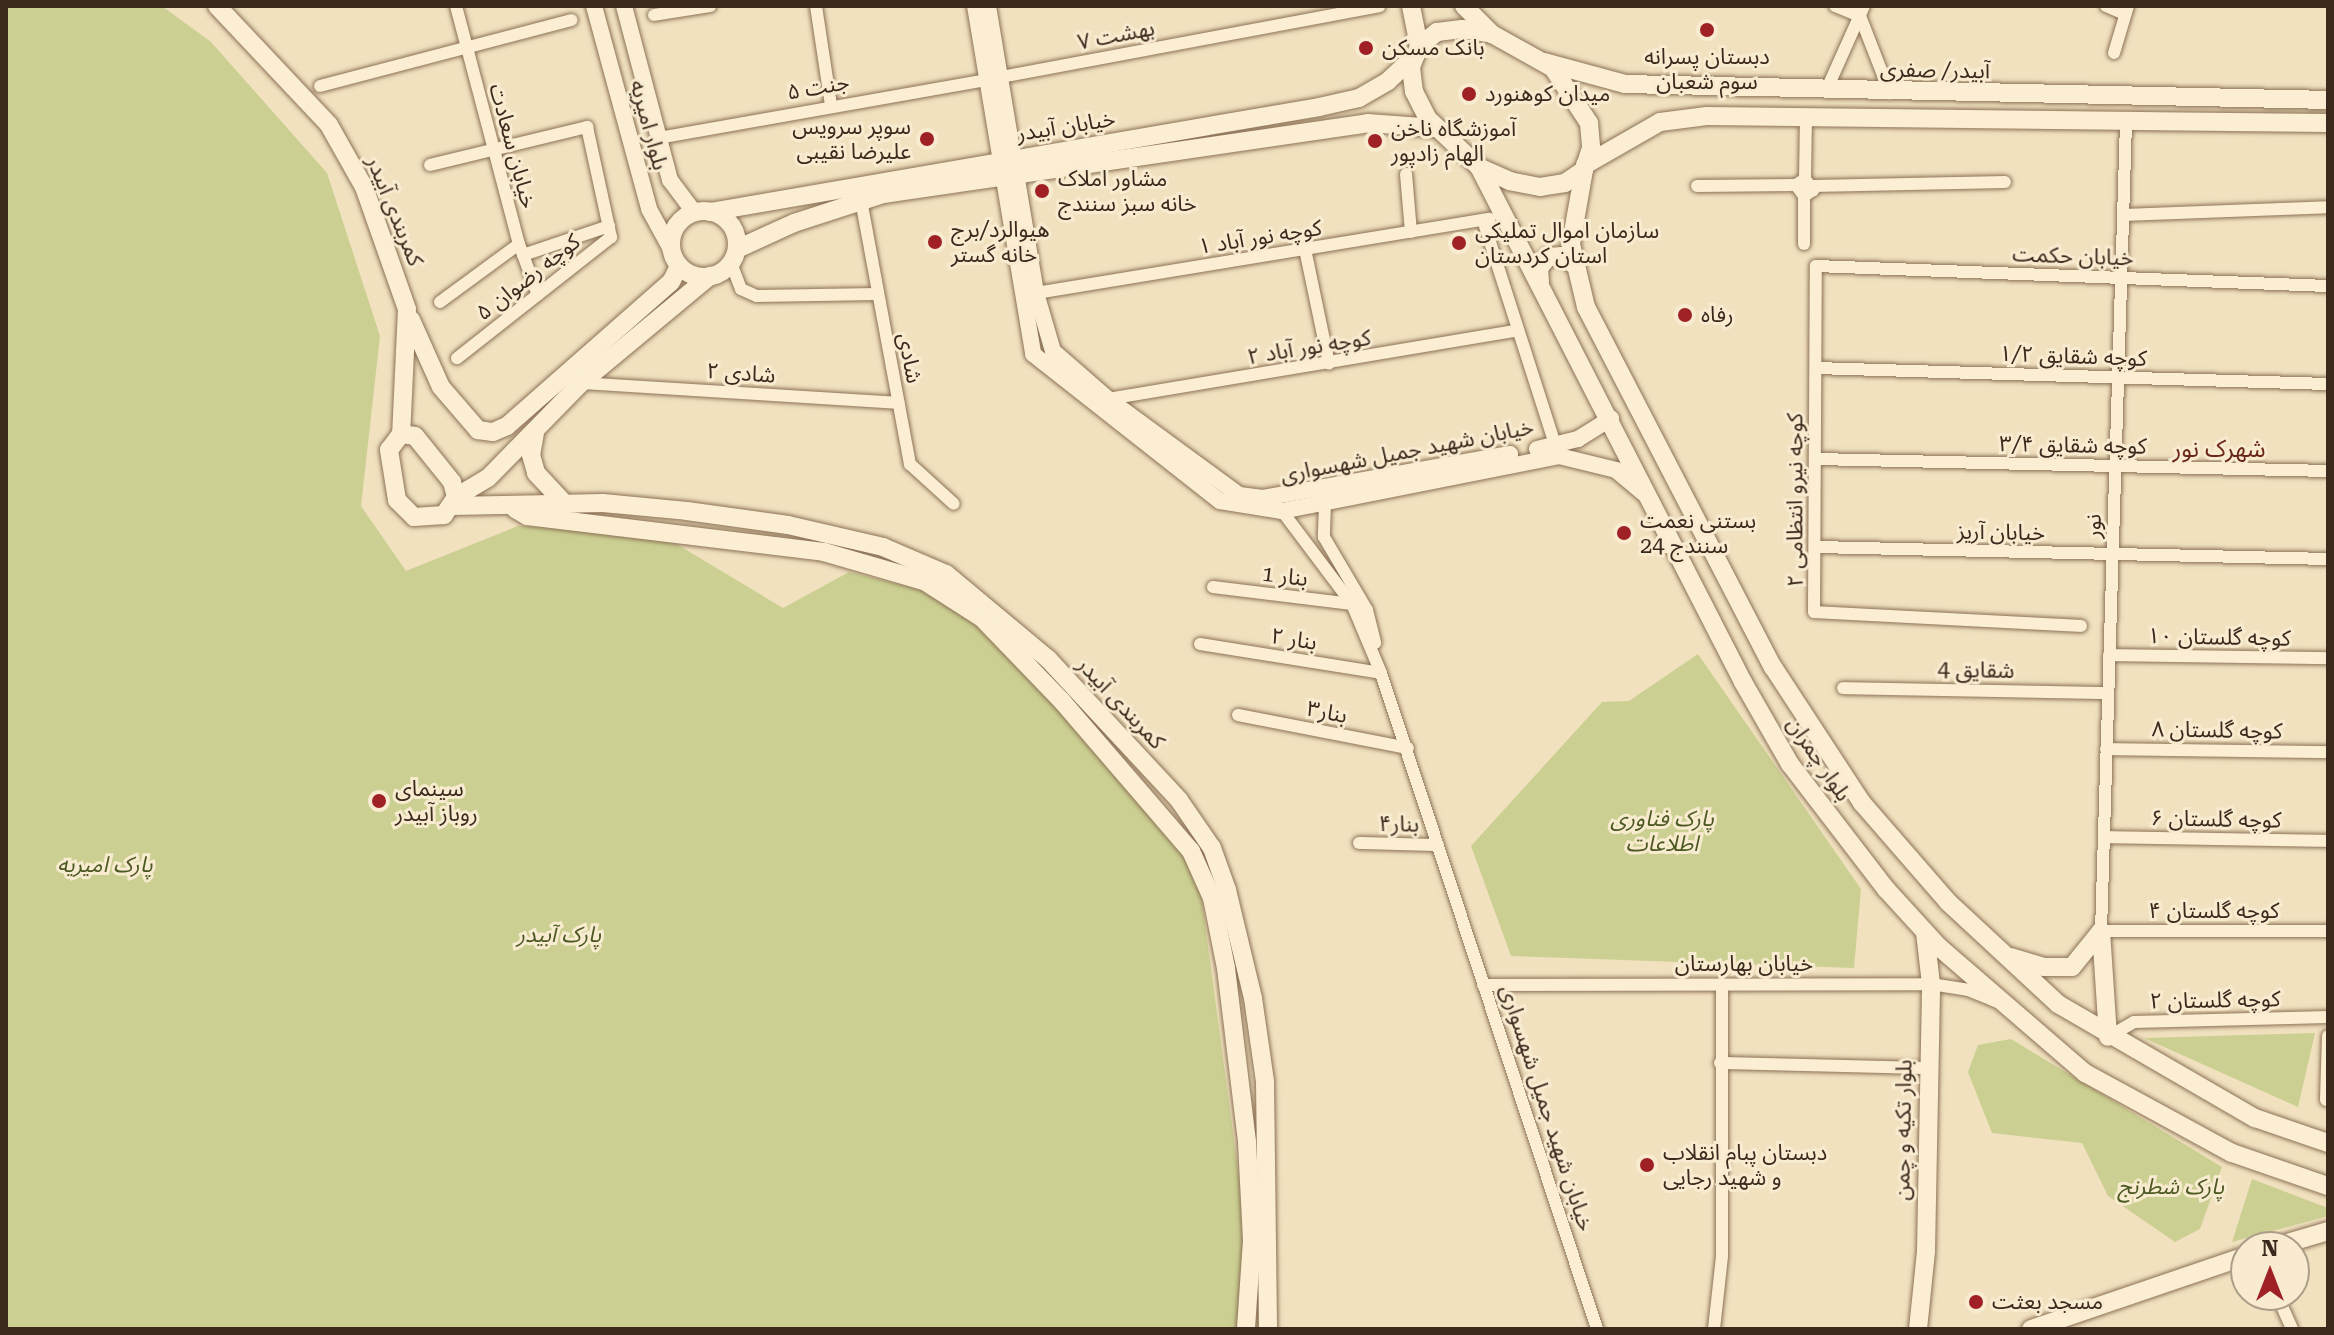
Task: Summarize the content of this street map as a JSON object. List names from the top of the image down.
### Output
{
  "streets": {
    "main road": [
      "آبیدر/ صفری",
      "خیابان آبیدر",
      "کمربندی آبیدر",
      "بلوار چمران",
      "بلوار تکیه و چمن"
    ],
    "street": [
      "بهشت ۷",
      "جنت ۵",
      "بلوار امیریه",
      "خیابان سعادت",
      "کوچه نور آباد ۱",
      "خیابان حکمت",
      "کوچه رضوان ۵",
      "کوچه نور آباد ۲",
      "کوچه شقایق ۱/۲",
      "شادی",
      "شادی ۲",
      "کوچه شقایق ۳/۴",
      "خیابان شهید جمیل شهسواری",
      "کوچه نیرو انتظامی ۲",
      "نور",
      "خیابان آریز",
      "بنار 1",
      "کوچه گلستان ۱۰",
      "بنار ۲",
      "شقایق 4",
      "بنار۳",
      "کوچه گلستان ۸",
      "کوچه گلستان ۶",
      "بنار۴",
      "کوچه گلستان ۴",
      "خیابان بهارستان",
      "کوچه گلستان ۲"
    ]
  },
  "crossings": [
    ["بهشت ۷", "جنت ۵"],
    ["آبیدر/ صفری", "خیابان آبیدر"],
    ["آبیدر/ صفری", "بلوار چمران"],
    ["جنت ۵", "بلوار امیریه"],
    ["بلوار امیریه", "خیابان آبیدر"],
    ["خیابان آبیدر", "شادی"],
    ["خیابان آبیدر", "خیابان شهید جمیل شهسواری"],
    ["خیابان آبیدر", "بلوار چمران"],
    ["خیابان سعادت", "کوچه رضوان ۵"],
    ["کوچه نور آباد ۱", "کوچه نور آباد ۲"],
    ["کوچه نور آباد ۱", "خیابان شهید جمیل شهسواری"],
    ["خیابان حکمت", "کوچه نیرو انتظامی ۲"],
    ["خیابان حکمت", "نور"],
    ["کوچه نور آباد ۲", "خیابان شهید جمیل شهسواری"],
    ["کوچه شقایق ۱/۲", "کوچه نیرو انتظامی ۲"],
    ["کوچه شقایق ۱/۲", "نور"],
    ["شادی", "شادی ۲"],
    ["کوچه شقایق ۳/۴", "کوچه نیرو انتظامی ۲"],
    ["کوچه شقایق ۳/۴", "نور"],
    ["خیابان شهید جمیل شهسواری", "بنار 1"],
    ["خیابان شهید جمیل شهسواری", "بنار ۲"],
    ["خیابان شهید جمیل شهسواری", "بنار۳"],
    ["خیابان شهید جمیل شهسواری", "بلوار چمران"],
    ["خیابان شهید جمیل شهسواری", "بنار۴"],
    ["خیابان شهید جمیل شهسواری", "خیابان بهارستان"],
    ["کوچه نیرو انتظامی ۲", "خیابان آریز"],
    ["نور", "خیابان آریز"],
    ["نور", "کوچه گلستان ۱۰"],
    ["نور", "شقایق 4"],
    ["نور", "کوچه گلستان ۸"],
    ["نور", "کوچه گلستان ۶"],
    ["نور", "کوچه گلستان ۴"],
    ["بلوار چمران", "خیابان بهارستان"],
    ["بلوار چمران", "کوچه گلستان ۲"],
    ["بلوار چمران", "بلوار تکیه و چمن"],
    ["خیابان بهارستان", "بلوار تکیه و چمن"]
  ],
  "districts": ["شهرک نور"],
  "parks": [
    "پارک فناوری اطلاعات",
    "پارک امیریه",
    "پارک آبیدر",
    "پارک شطرنج"
  ],
  "places": [
    "دبستان پسرانه سوم شعبان",
    "بانک مسکن",
    "میدان کوهنورد",
    "سوپر سرویس علیرضا نقیبی",
    "آموزشگاه ناخن الهام زادپور",
    "مشاور املاک خانه سبز سنندج",
    "هیوالرد/برج خانه گستر",
    "سازمان اموال تملیکی استان کردستان",
    "رفاه",
    "بستنی نعمت سنندج 24",
    "سینمای روباز آبیدر",
    "دبستان پبام انقلاب و شهید رجایی",
    "مسجد بعثت"
  ],
  "north": "top"
}
